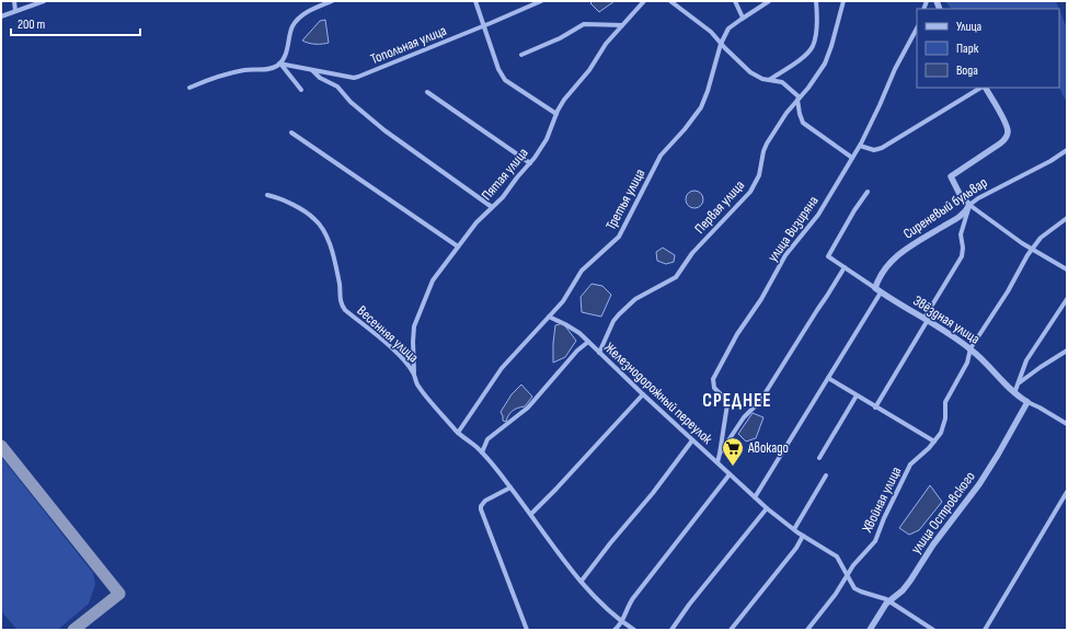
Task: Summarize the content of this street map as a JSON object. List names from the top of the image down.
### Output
{
  "streets": {
    "street": [
      "Топольная улица",
      "Пятая улица",
      "Третья улица",
      "Первая улица",
      "Сиреневый бульвар",
      "улица Визиряна",
      "Звёздная улица",
      "Весенняя улица",
      "Железнодорожный переулок",
      "Хвойная улица",
      "улица Островского"
    ]
  },
  "crossings": [
    ["Пятая улица", "Весенняя улица"],
    ["Третья улица", "Весенняя улица"],
    ["Третья улица", "Железнодорожный переулок"],
    ["Первая улица", "Железнодорожный переулок"],
    ["Сиреневый бульвар", "Звёздная улица"],
    ["Звёздная улица", "Хвойная улица"],
    ["Звёздная улица", "улица Островского"],
    ["Железнодорожный переулок", "Хвойная улица"],
    ["Железнодорожный переулок", "улица Островского"]
  ],
  "districts": ["СРЕДНЕЕ"],
  "places": {
    "supermarket": ["Авокадо"]
  },
  "legend": ["Улица", "Парк", "Вода"],
  "scale_bar": "200 m"
}
